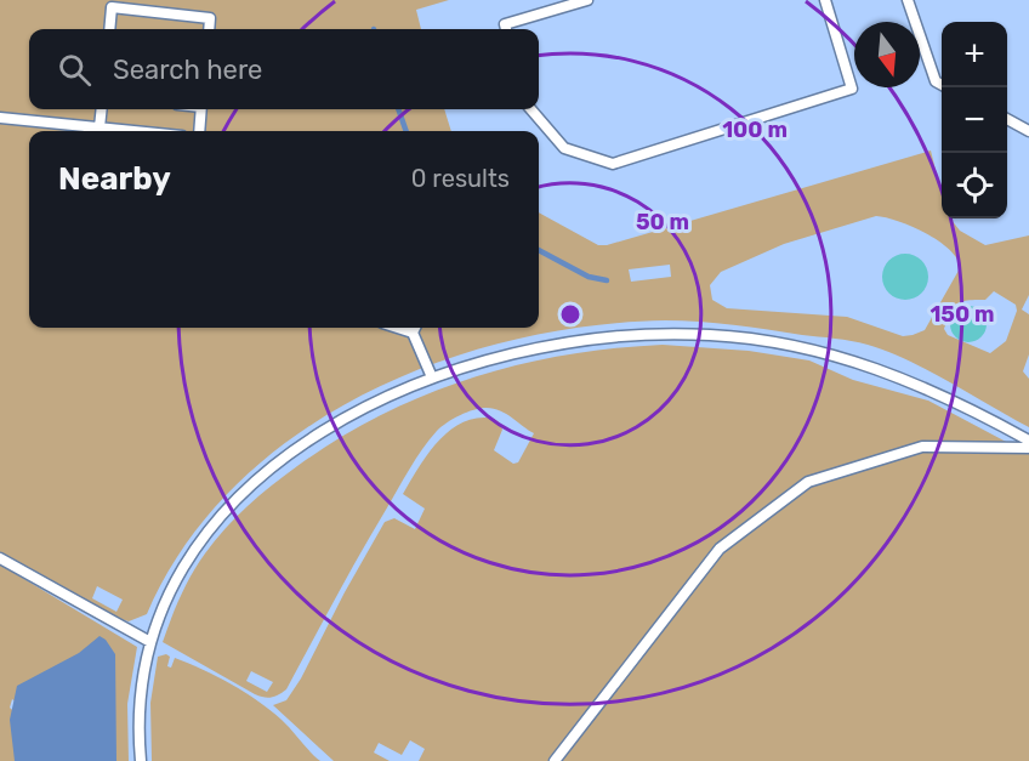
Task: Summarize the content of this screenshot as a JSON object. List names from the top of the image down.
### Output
{
  "north": "bottom",
  "page": {
    "map_buttons": ["+", "−"],
    "search": "Search here",
    "heading": ["Nearby", "0 results"]
  },
  "rings": ["100 m", "50 m", "150 m"]
}
